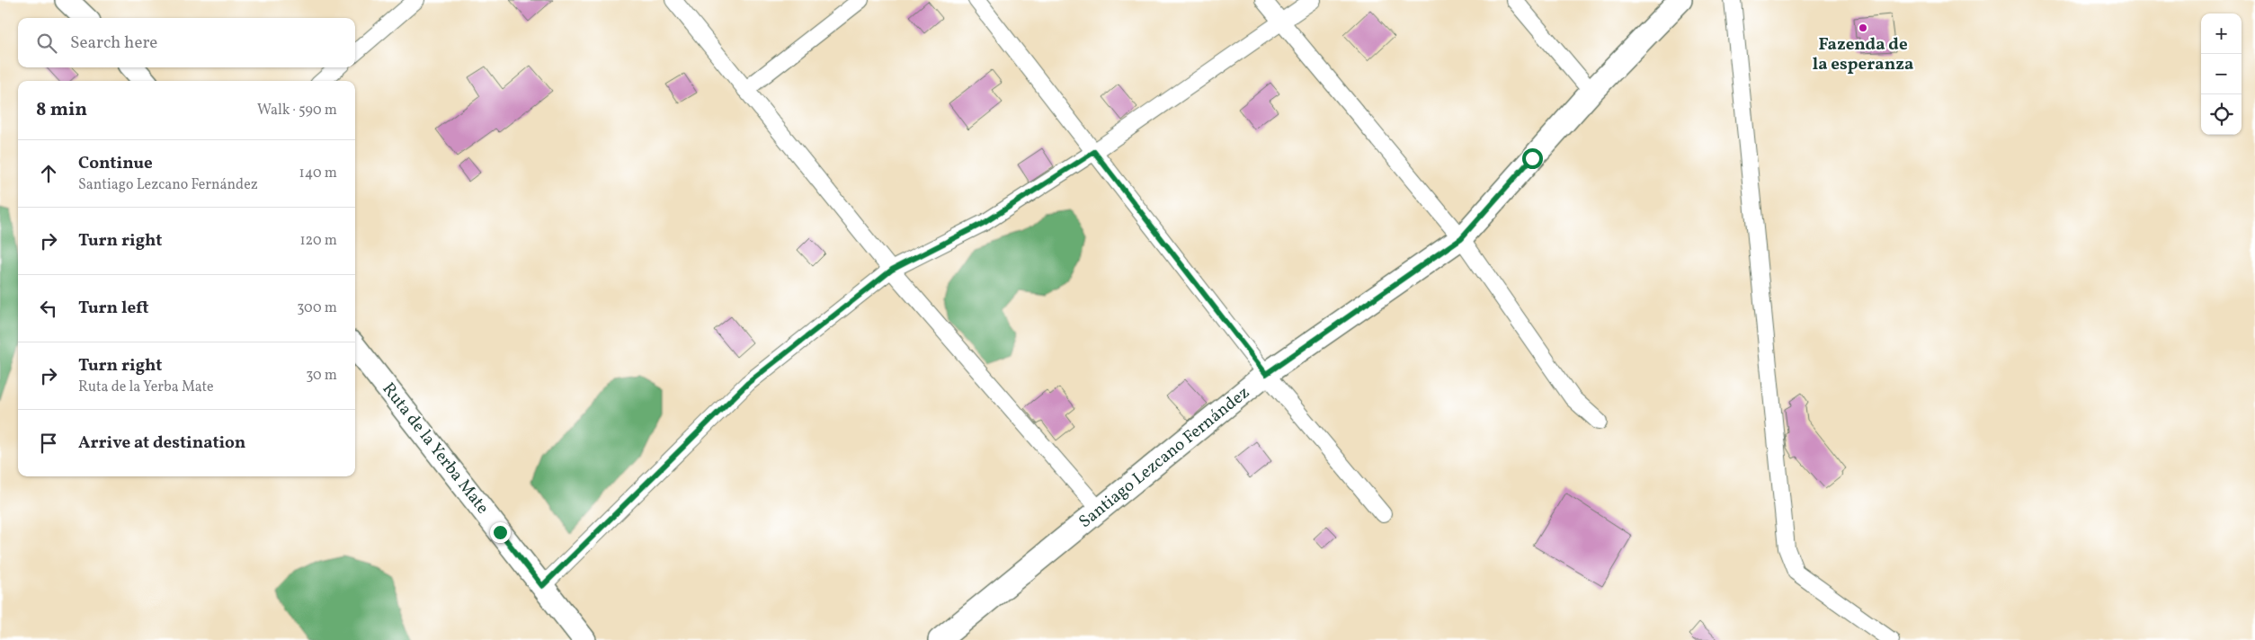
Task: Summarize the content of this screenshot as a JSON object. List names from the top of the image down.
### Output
{
  "streets": {
    "street": ["Ruta de la Yerba Mate", "Santiago Lezcano Fernández"]
  },
  "places": ["Fazenda de la esperanza"],
  "page": {
    "map_buttons": ["+", "−"],
    "search": "Search here",
    "heading": ["8 min", "Walk · 590 m"],
    "list": [
      ["Continue", "Santiago Lezcano Fernández", "140 m"],
      ["Turn right", "120 m"],
      ["Turn left", "300 m"],
      ["Turn right", "Ruta de la Yerba Mate", "30 m"],
      "Arrive at destination"
    ]
  }
}
